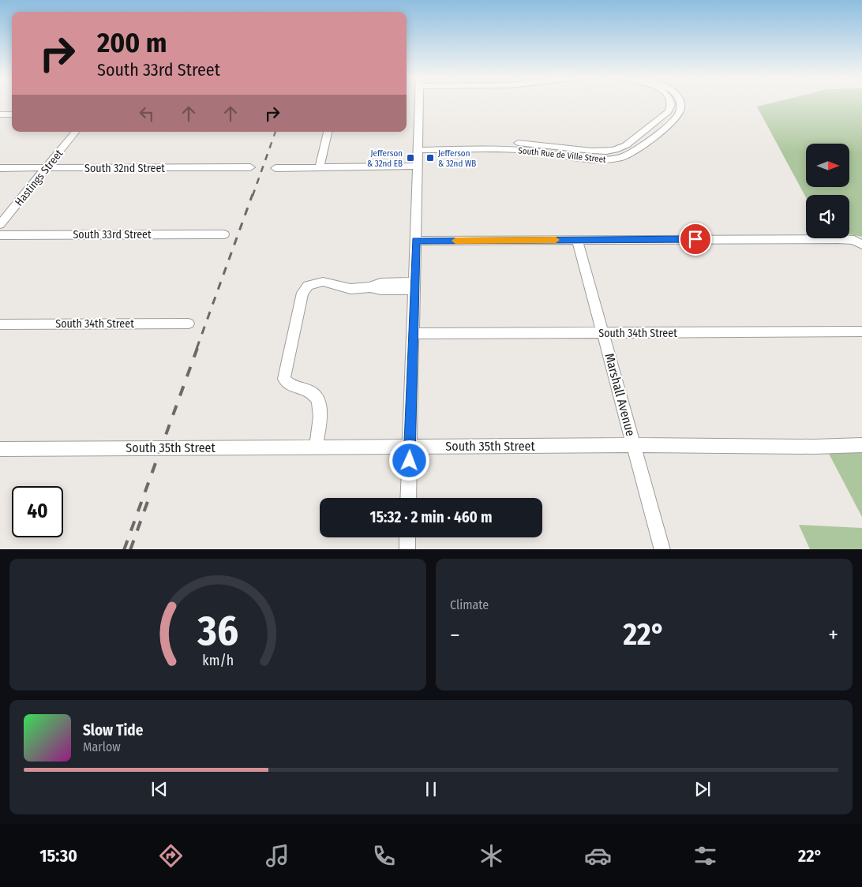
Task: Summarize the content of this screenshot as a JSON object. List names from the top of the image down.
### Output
{
  "streets": {
    "street": [
      "South Rue de Ville Street",
      "South 32nd Street",
      "Hastings Street",
      "South 33rd Street",
      "South 34th Street",
      "Marshall Avenue",
      "South 35th Street"
    ]
  },
  "crossings": [
    ["South 32nd Street", "Hastings Street"],
    ["South 34th Street", "Marshall Avenue"],
    ["Marshall Avenue", "South 35th Street"]
  ],
  "places": {
    "transit": ["Jefferson & 32nd EB", "Jefferson & 32nd WB"]
  },
  "north": "right",
  "page": {
    "turn": ["200 m", "South 33rd Street"],
    "limit": "40",
    "trip": "15:32 · 2 min · 460 m",
    "tile": "Climate",
    "heat": ["−", "22°", "+"],
    "song": ["Slow Tide", "Marlow"],
    "tabs": ["15:30", "22°"],
    "gauge": ["36", "km/h"]
  }
}
